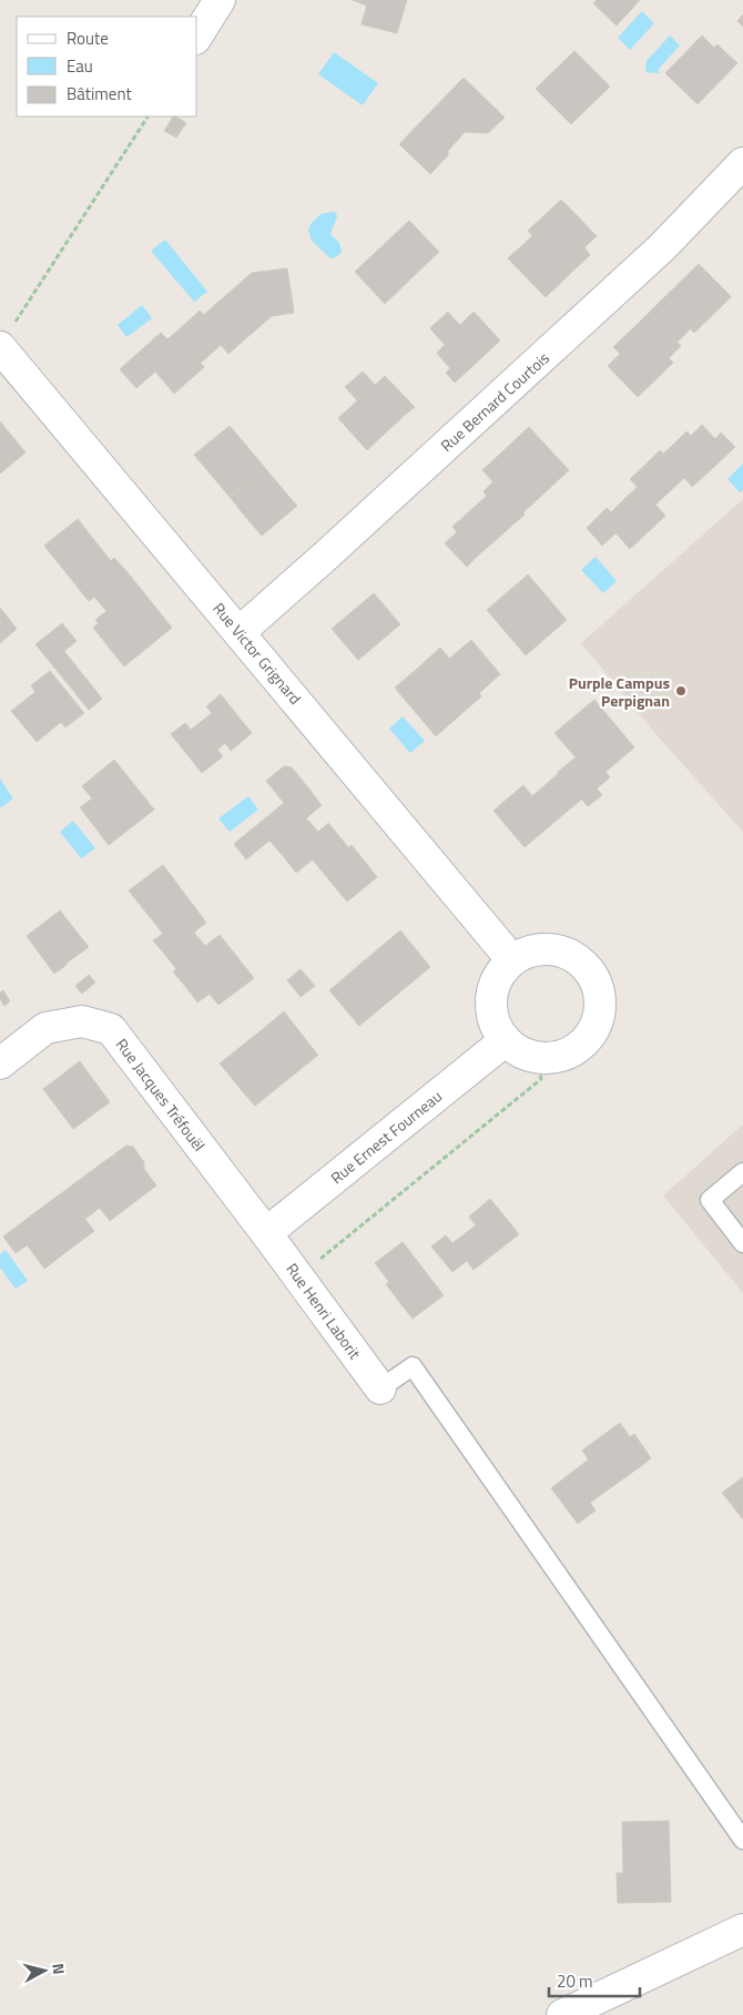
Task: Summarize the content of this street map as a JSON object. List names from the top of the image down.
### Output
{
  "streets": {
    "street": [
      "Rue Bernard Courtois",
      "Rue Victor Grignard",
      "Rue Jacques Tréfouël",
      "Rue Ernest Fourneau",
      "Rue Henri Laborit"
    ]
  },
  "crossings": [
    ["Rue Bernard Courtois", "Rue Victor Grignard"],
    ["Rue Victor Grignard", "Rue Ernest Fourneau"],
    ["Rue Jacques Tréfouël", "Rue Ernest Fourneau"],
    ["Rue Jacques Tréfouël", "Rue Henri Laborit"],
    ["Rue Ernest Fourneau", "Rue Henri Laborit"]
  ],
  "places": ["Purple Campus Perpignan"],
  "legend": ["Route", "Eau", "Bâtiment"],
  "scale_bar": "20 m",
  "north": "right"
}
